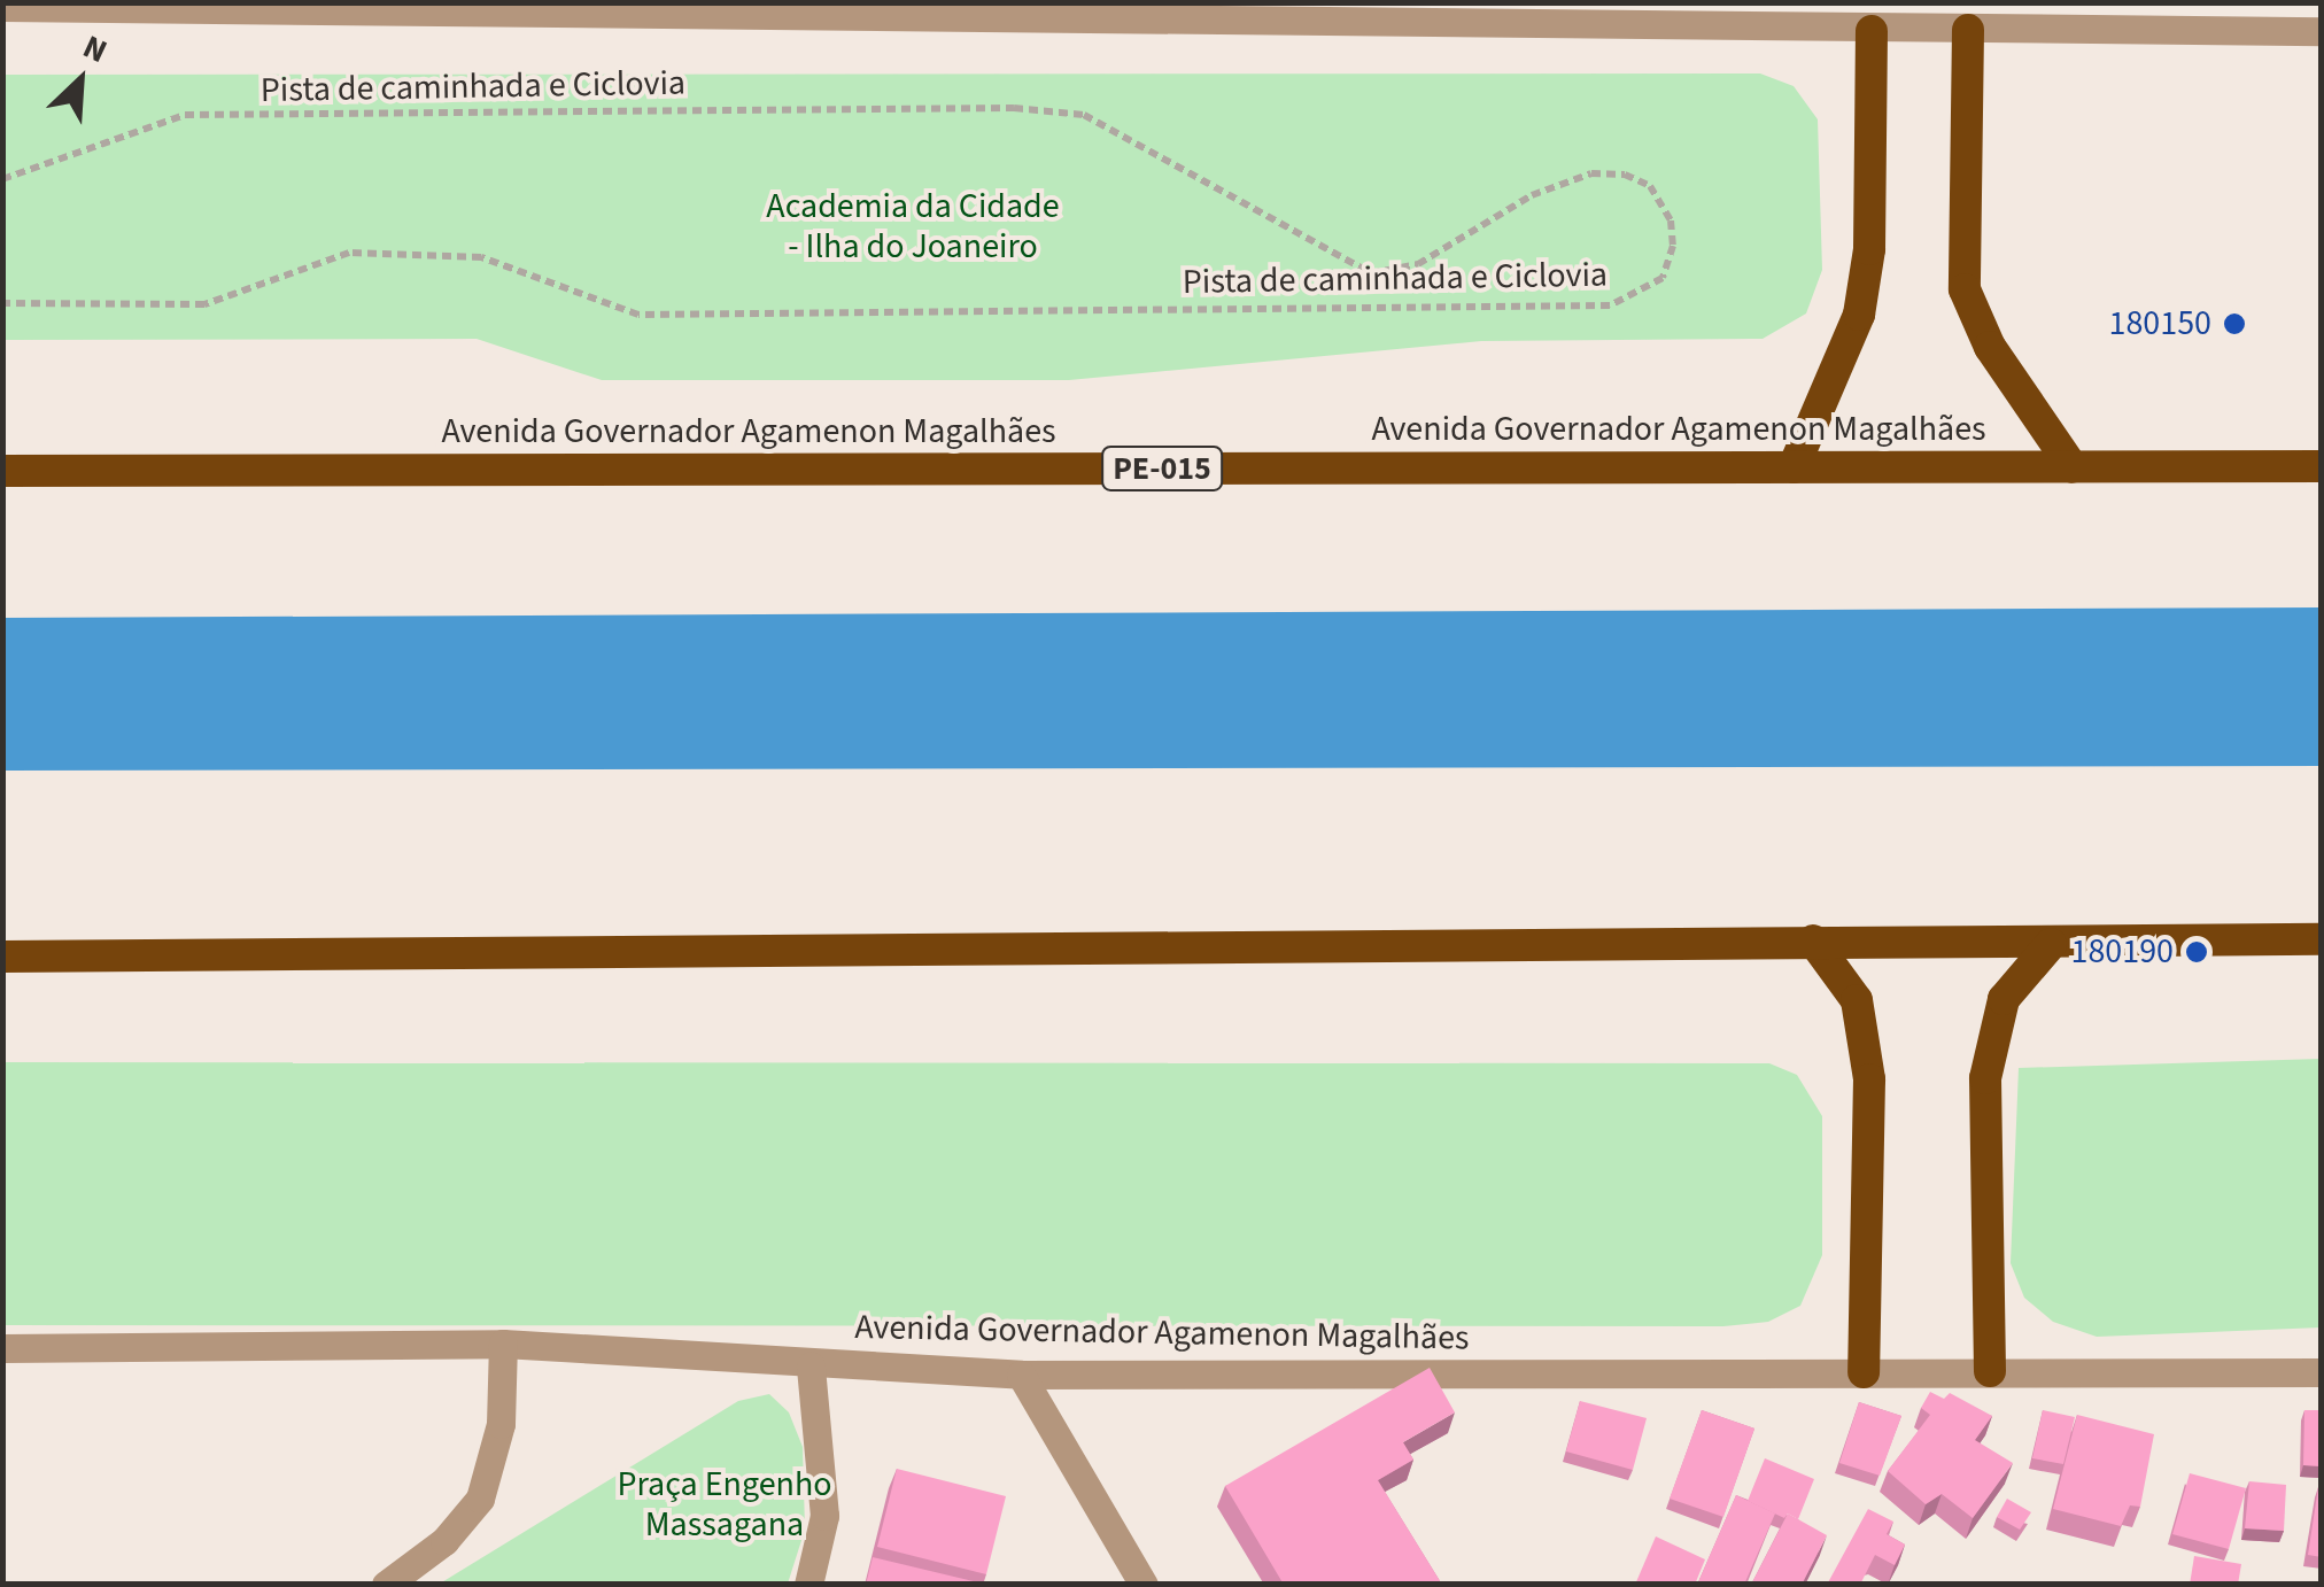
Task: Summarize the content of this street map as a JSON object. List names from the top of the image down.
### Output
{
  "streets": {
    "highway": ["Avenida Governador Agamenon Magalhães", "PE-015"],
    "path": ["Pista de caminhada e Ciclovia"]
  },
  "parks": ["Academia da Cidade - Ilha do Joaneiro", "Praça Engenho Massagana"],
  "places": ["180150", "180190"],
  "north": "top right"
}
